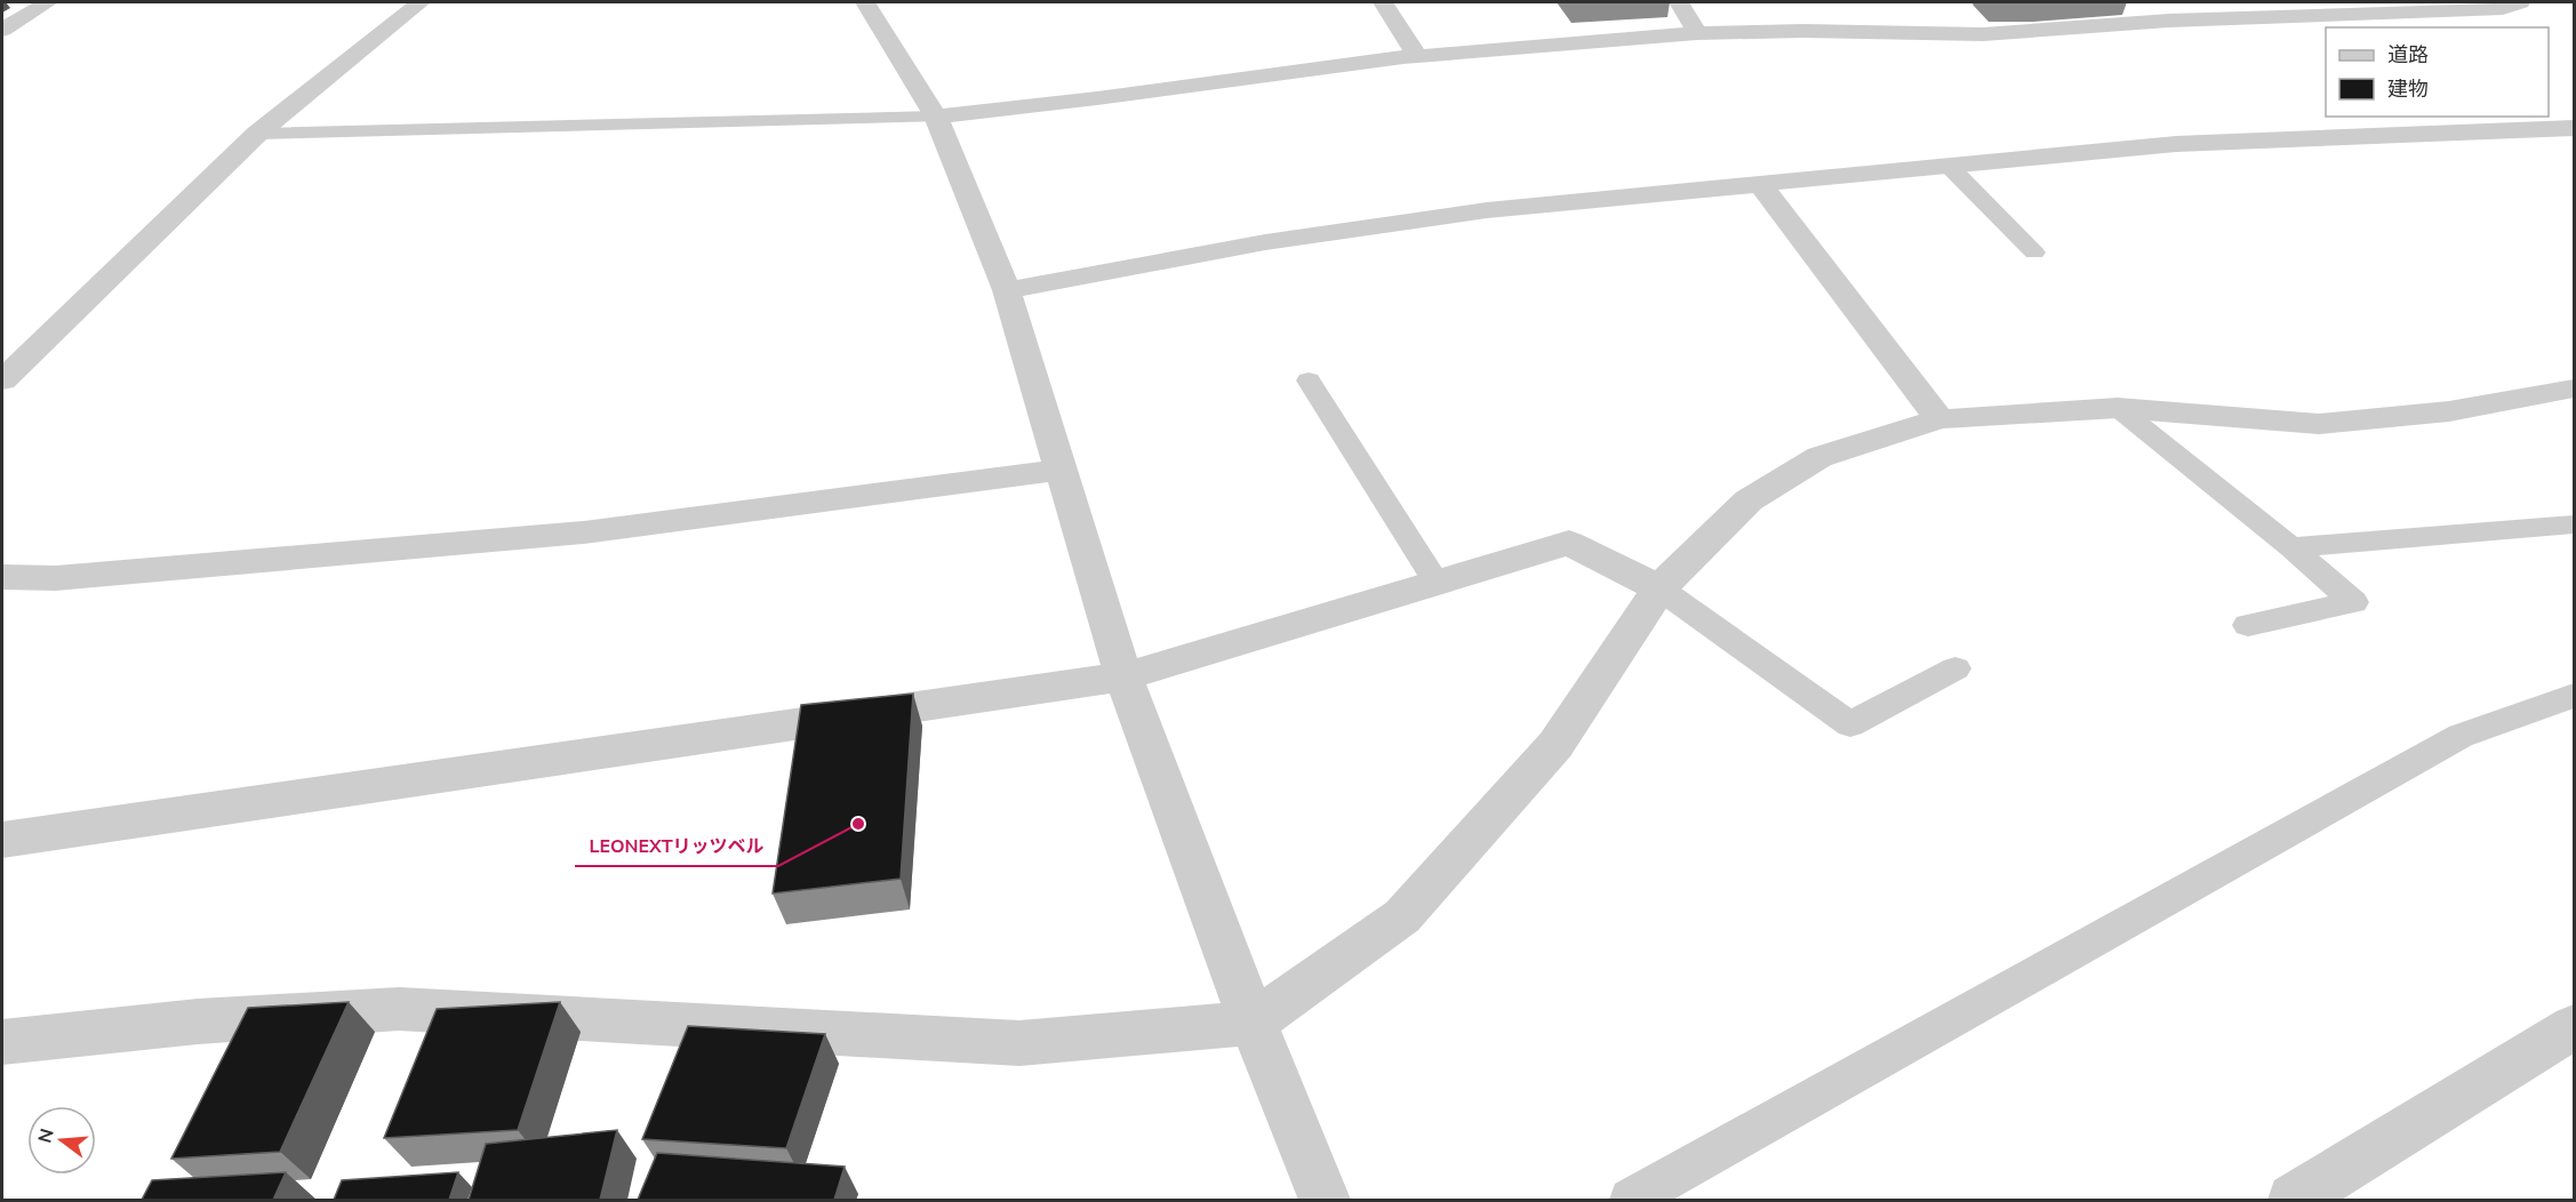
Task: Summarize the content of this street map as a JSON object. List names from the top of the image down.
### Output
{
  "places": ["LEONEXTリッツベル"],
  "legend": ["道路", "建物"],
  "north": "left"
}
